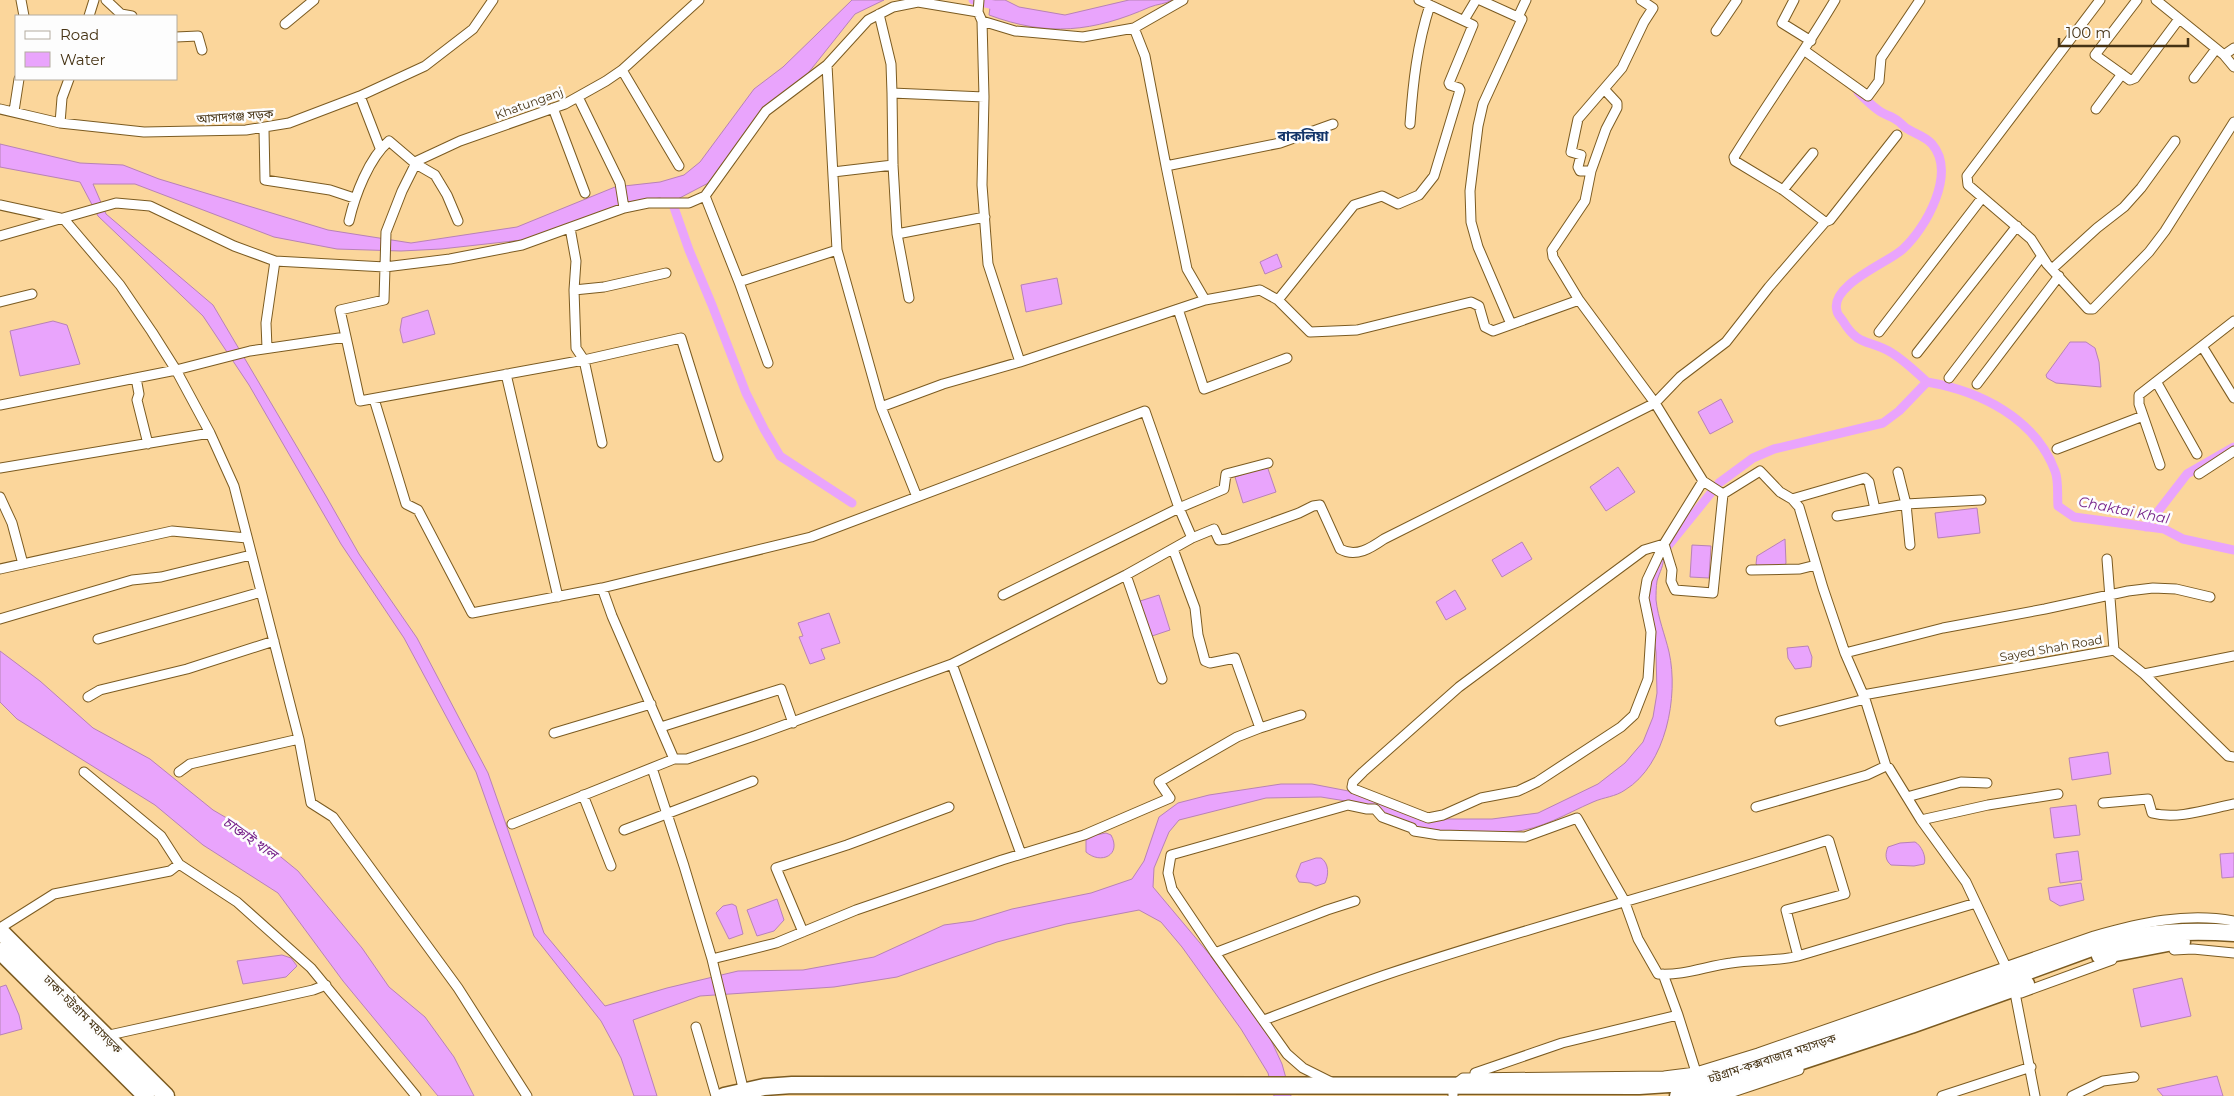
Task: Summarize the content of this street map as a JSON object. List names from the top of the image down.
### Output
{
  "streets": {
    "highway": ["ঢাকা-চট্টগ্রাম মহাসড়ক", "চট্টগ্রাম-কক্সবাজার মহাসড়ক"],
    "street": ["Khatunganj", "আসাদগঞ্জ সড়ক", "Sayed Shah Road"]
  },
  "districts": ["বাকলিয়া"],
  "water": ["Chaktai Khal", "চাক্তাই খাল"],
  "legend": ["Road", "Water"],
  "scale_bar": "100 m"
}
